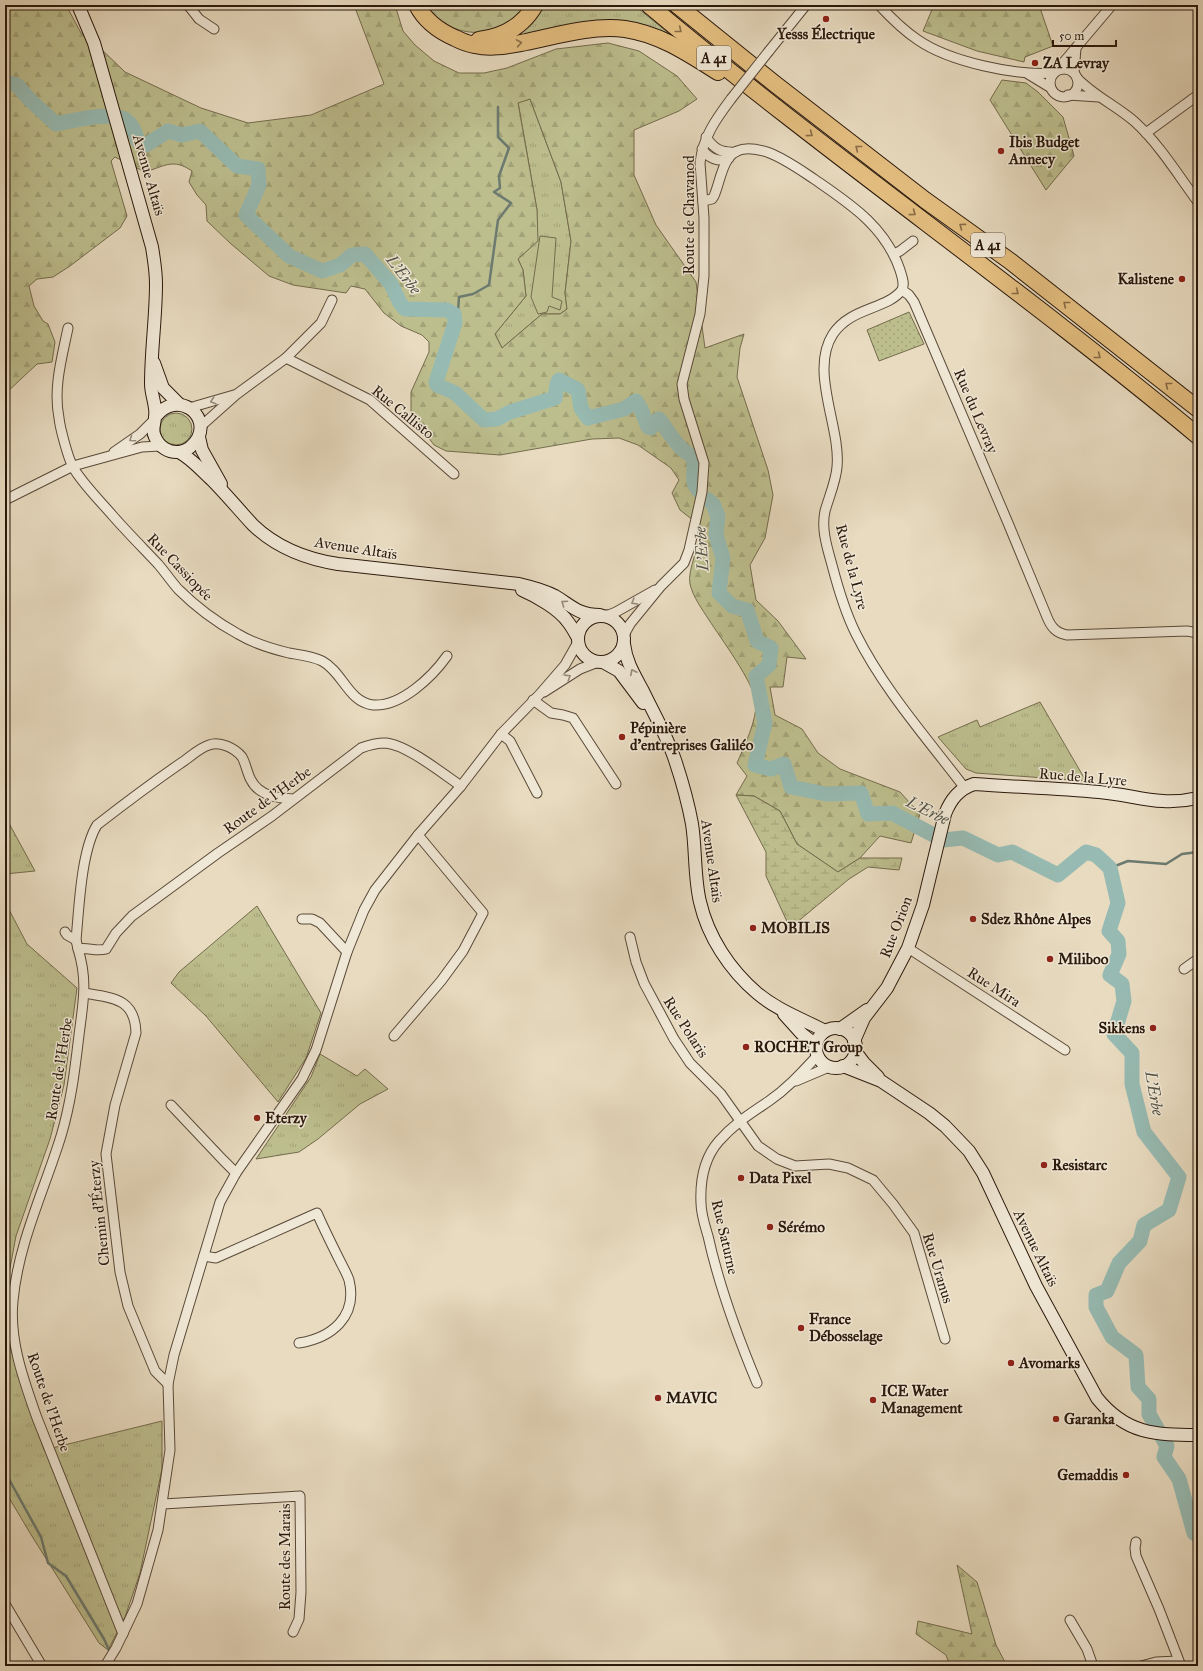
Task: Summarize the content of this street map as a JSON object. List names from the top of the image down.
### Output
{
  "streets": {
    "highway": ["A 41"],
    "street": [
      "Avenue Altaïs",
      "Route de Chavanod",
      "Rue du Levray",
      "Rue Callisto",
      "Rue Cassiopée",
      "Rue de la Lyre",
      "Route de l'Herbe",
      "Rue Orion",
      "Rue Mira",
      "Rue Polaris",
      "Chemin d'Éterzy",
      "Rue Saturne",
      "Rue Uranus",
      "Route des Marais"
    ]
  },
  "crossings": [
    ["Avenue Altaïs", "Route de Chavanod"],
    ["Avenue Altaïs", "Rue Orion"],
    ["Avenue Altaïs", "Rue Saturne"],
    ["Rue du Levray", "Rue de la Lyre"],
    ["Rue de la Lyre", "Rue Orion"],
    ["Route de l'Herbe", "Chemin d'Éterzy"],
    ["Rue Orion", "Rue Mira"],
    ["Rue Orion", "Rue Saturne"],
    ["Rue Polaris", "Rue Saturne"],
    ["Rue Polaris", "Rue Uranus"],
    ["Rue Saturne", "Rue Uranus"]
  ],
  "water": ["L'Erbe"],
  "places": [
    "Yesss Électrique",
    "ZA Levray",
    "Ibis Budget Annecy",
    "Kalistene",
    "Pépinière d'entreprises Galiléo",
    "Sdez Rhône Alpes",
    "MOBILIS",
    "Miliboo",
    "Sikkens",
    "ROCHET Group",
    "Eterzy",
    "Resistarc",
    "Data Pixel",
    "Sérémo",
    "France Débosselage",
    "Avomarks",
    "MAVIC",
    "ICE Water Management",
    "Garanka",
    "Gemaddis"
  ],
  "scale_bar": "50 m"
}
